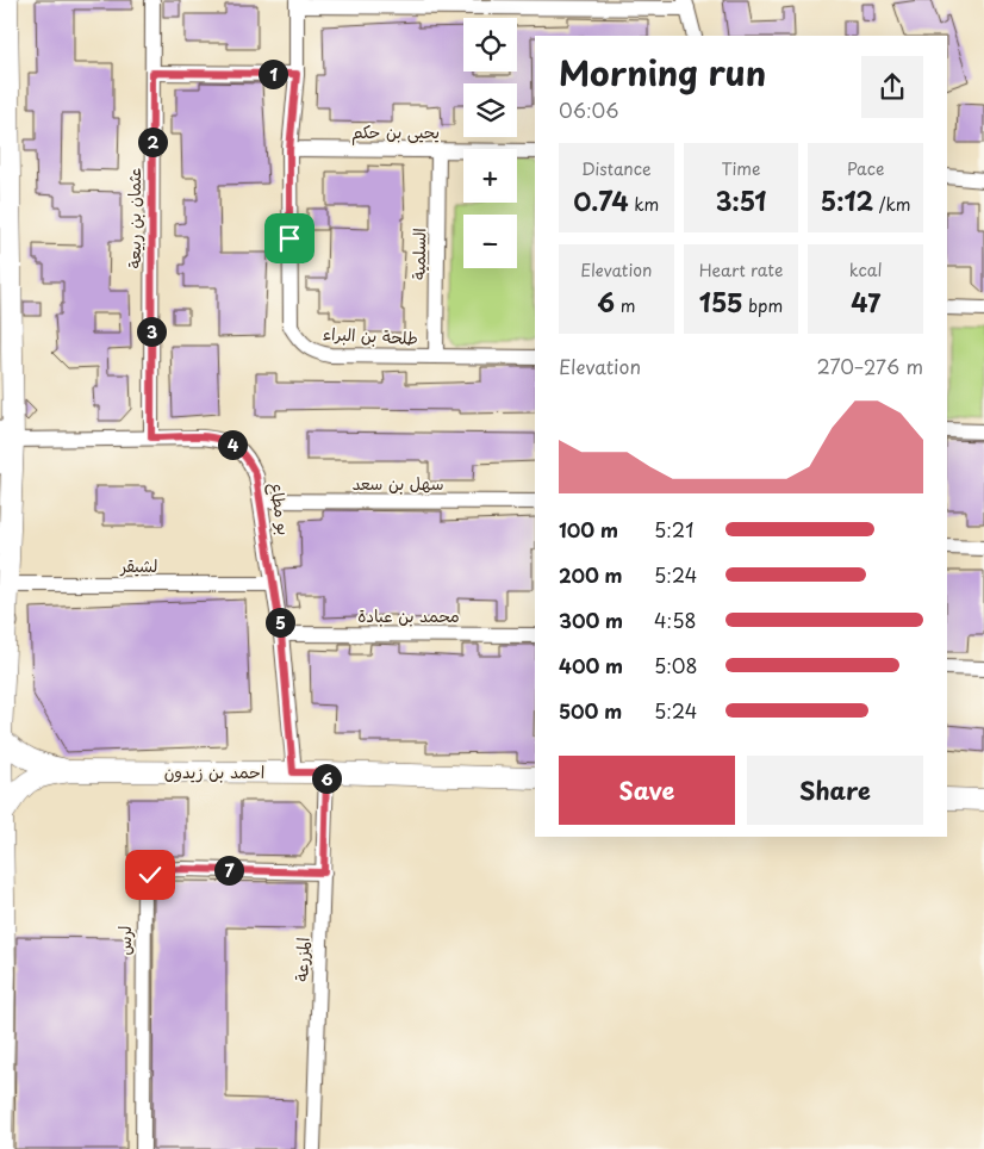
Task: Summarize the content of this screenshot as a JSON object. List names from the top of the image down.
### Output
{
  "streets": {
    "street": [
      "يحيى بن حكم",
      "عثمان بن ربيعة",
      "السلمية",
      "طلحة بن البراء",
      "سهل بن سعد",
      "بو مطاع",
      "لشيقر",
      "محمد بن عبادة",
      "احمد بن زيدون",
      "لرس",
      "المزرعة"
    ]
  },
  "crossings": [
    ["يحيى بن حكم", "السلمية"],
    ["يحيى بن حكم", "طلحة بن البراء"],
    ["عثمان بن ربيعة", "بو مطاع"],
    ["السلمية", "طلحة بن البراء"],
    ["سهل بن سعد", "بو مطاع"],
    ["بو مطاع", "لشيقر"],
    ["بو مطاع", "محمد بن عبادة"],
    ["بو مطاع", "احمد بن زيدون"],
    ["احمد بن زيدون", "المزرعة"],
    ["لرس", "المزرعة"]
  ],
  "page": {
    "map_buttons": ["+", "−"],
    "heading": ["Morning run", "06:06"],
    "pins": [
      "1",
      "2",
      "3",
      "4",
      "5",
      "6",
      "7"
    ],
    "stats": [
      ["Distance", "0.74 km"],
      ["Time", "3:51"],
      ["Pace", "5:12 /km"],
      ["Elevation", "6 m"],
      ["Heart rate", "155 bpm"],
      ["kcal", "47"]
    ],
    "chart": ["Elevation", "270–276 m"],
    "list": [
      {
        "name": "100 m",
        "note": "5:21"
      },
      {
        "name": "200 m",
        "note": "5:24"
      },
      {
        "name": "300 m",
        "note": "4:58"
      },
      {
        "name": "400 m",
        "note": "5:08"
      },
      {
        "name": "500 m",
        "note": "5:24"
      }
    ],
    "buttons": ["Save", "Share"]
  }
}
